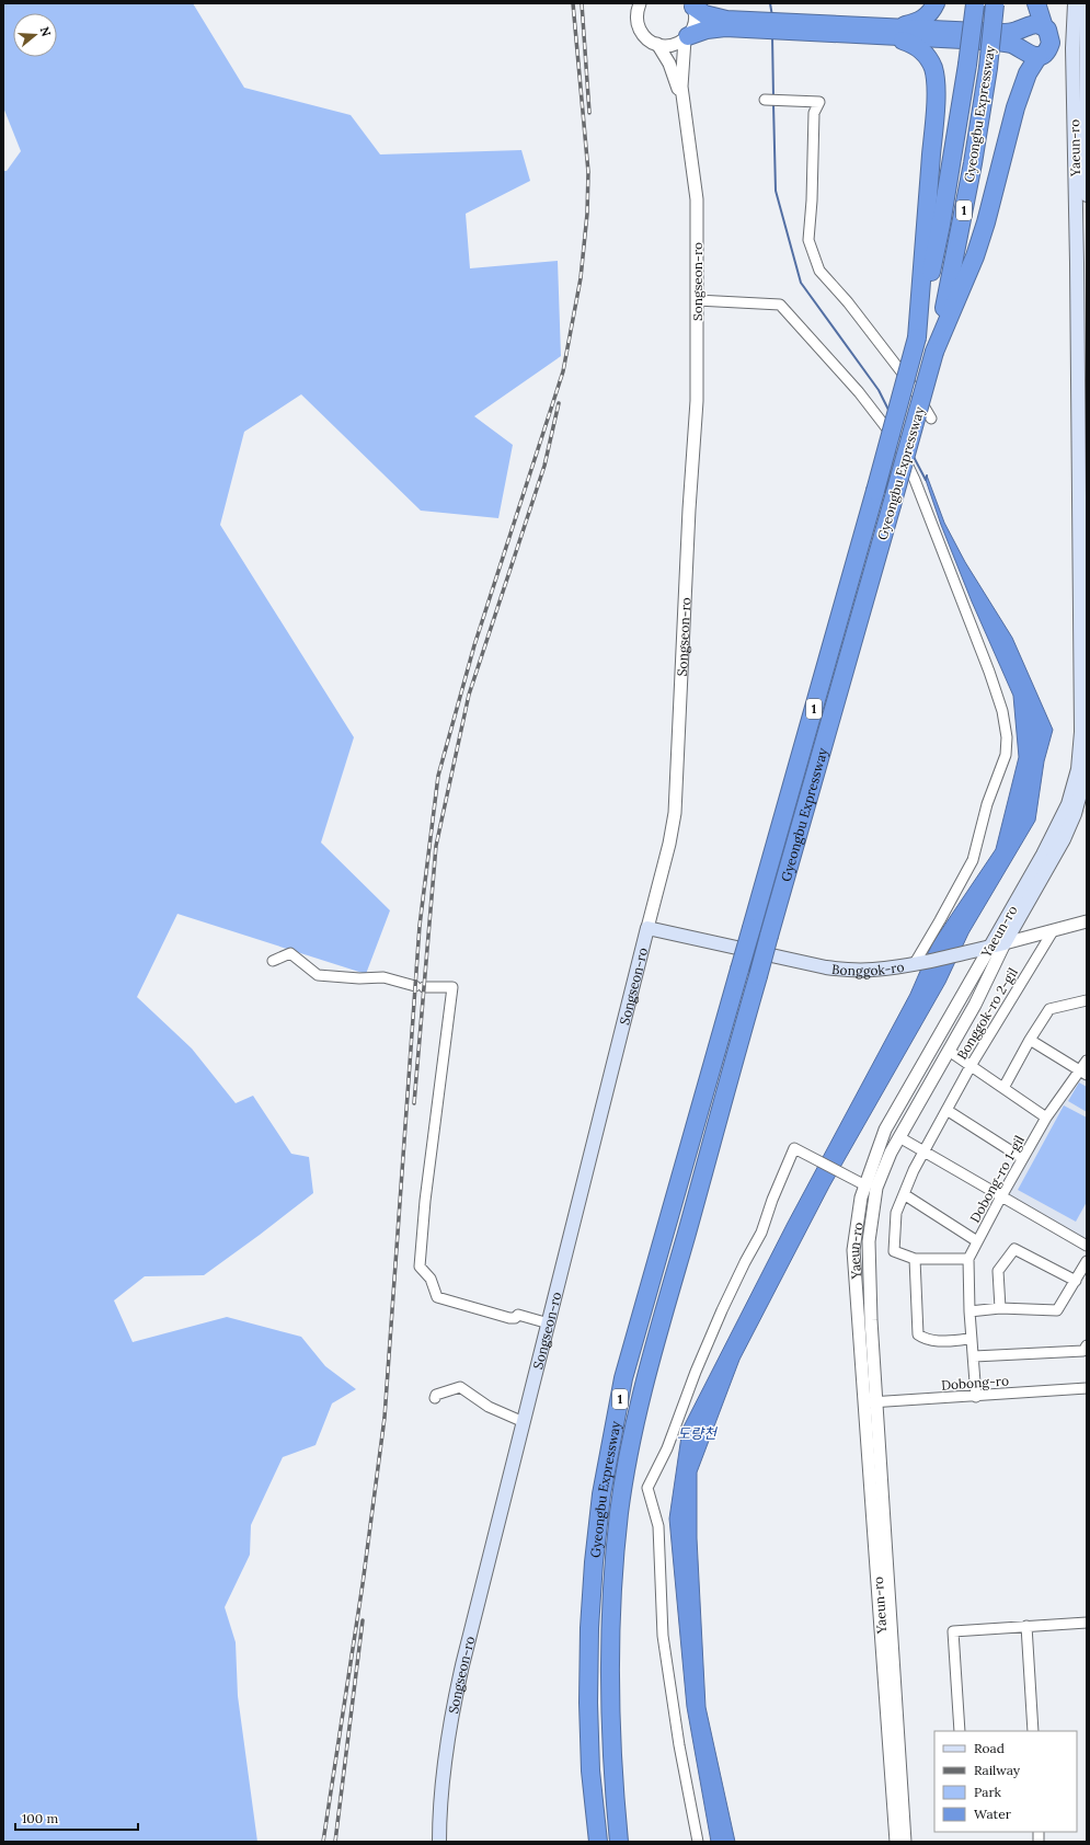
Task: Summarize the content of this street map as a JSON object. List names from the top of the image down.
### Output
{
  "streets": {
    "highway": ["Gyeongbu Expressway", "1"],
    "main road": ["Yaeun-ro", "Songseon-ro", "Bonggok-ro"],
    "street": ["Bonggok-ro 2-gil", "Dobong-ro 1-gil", "Dobong-ro"]
  },
  "crossings": [
    ["Yaeun-ro", "Bonggok-ro"],
    ["Yaeun-ro", "Dobong-ro"],
    ["Songseon-ro", "Bonggok-ro"],
    ["Bonggok-ro", "Bonggok-ro 2-gil"],
    ["Bonggok-ro 2-gil", "Dobong-ro 1-gil"],
    ["Dobong-ro 1-gil", "Dobong-ro"]
  ],
  "water": ["도량천"],
  "legend": [
    "Road",
    "Railway",
    "Park",
    "Water"
  ],
  "scale_bar": "100 m",
  "north": "right"
}
